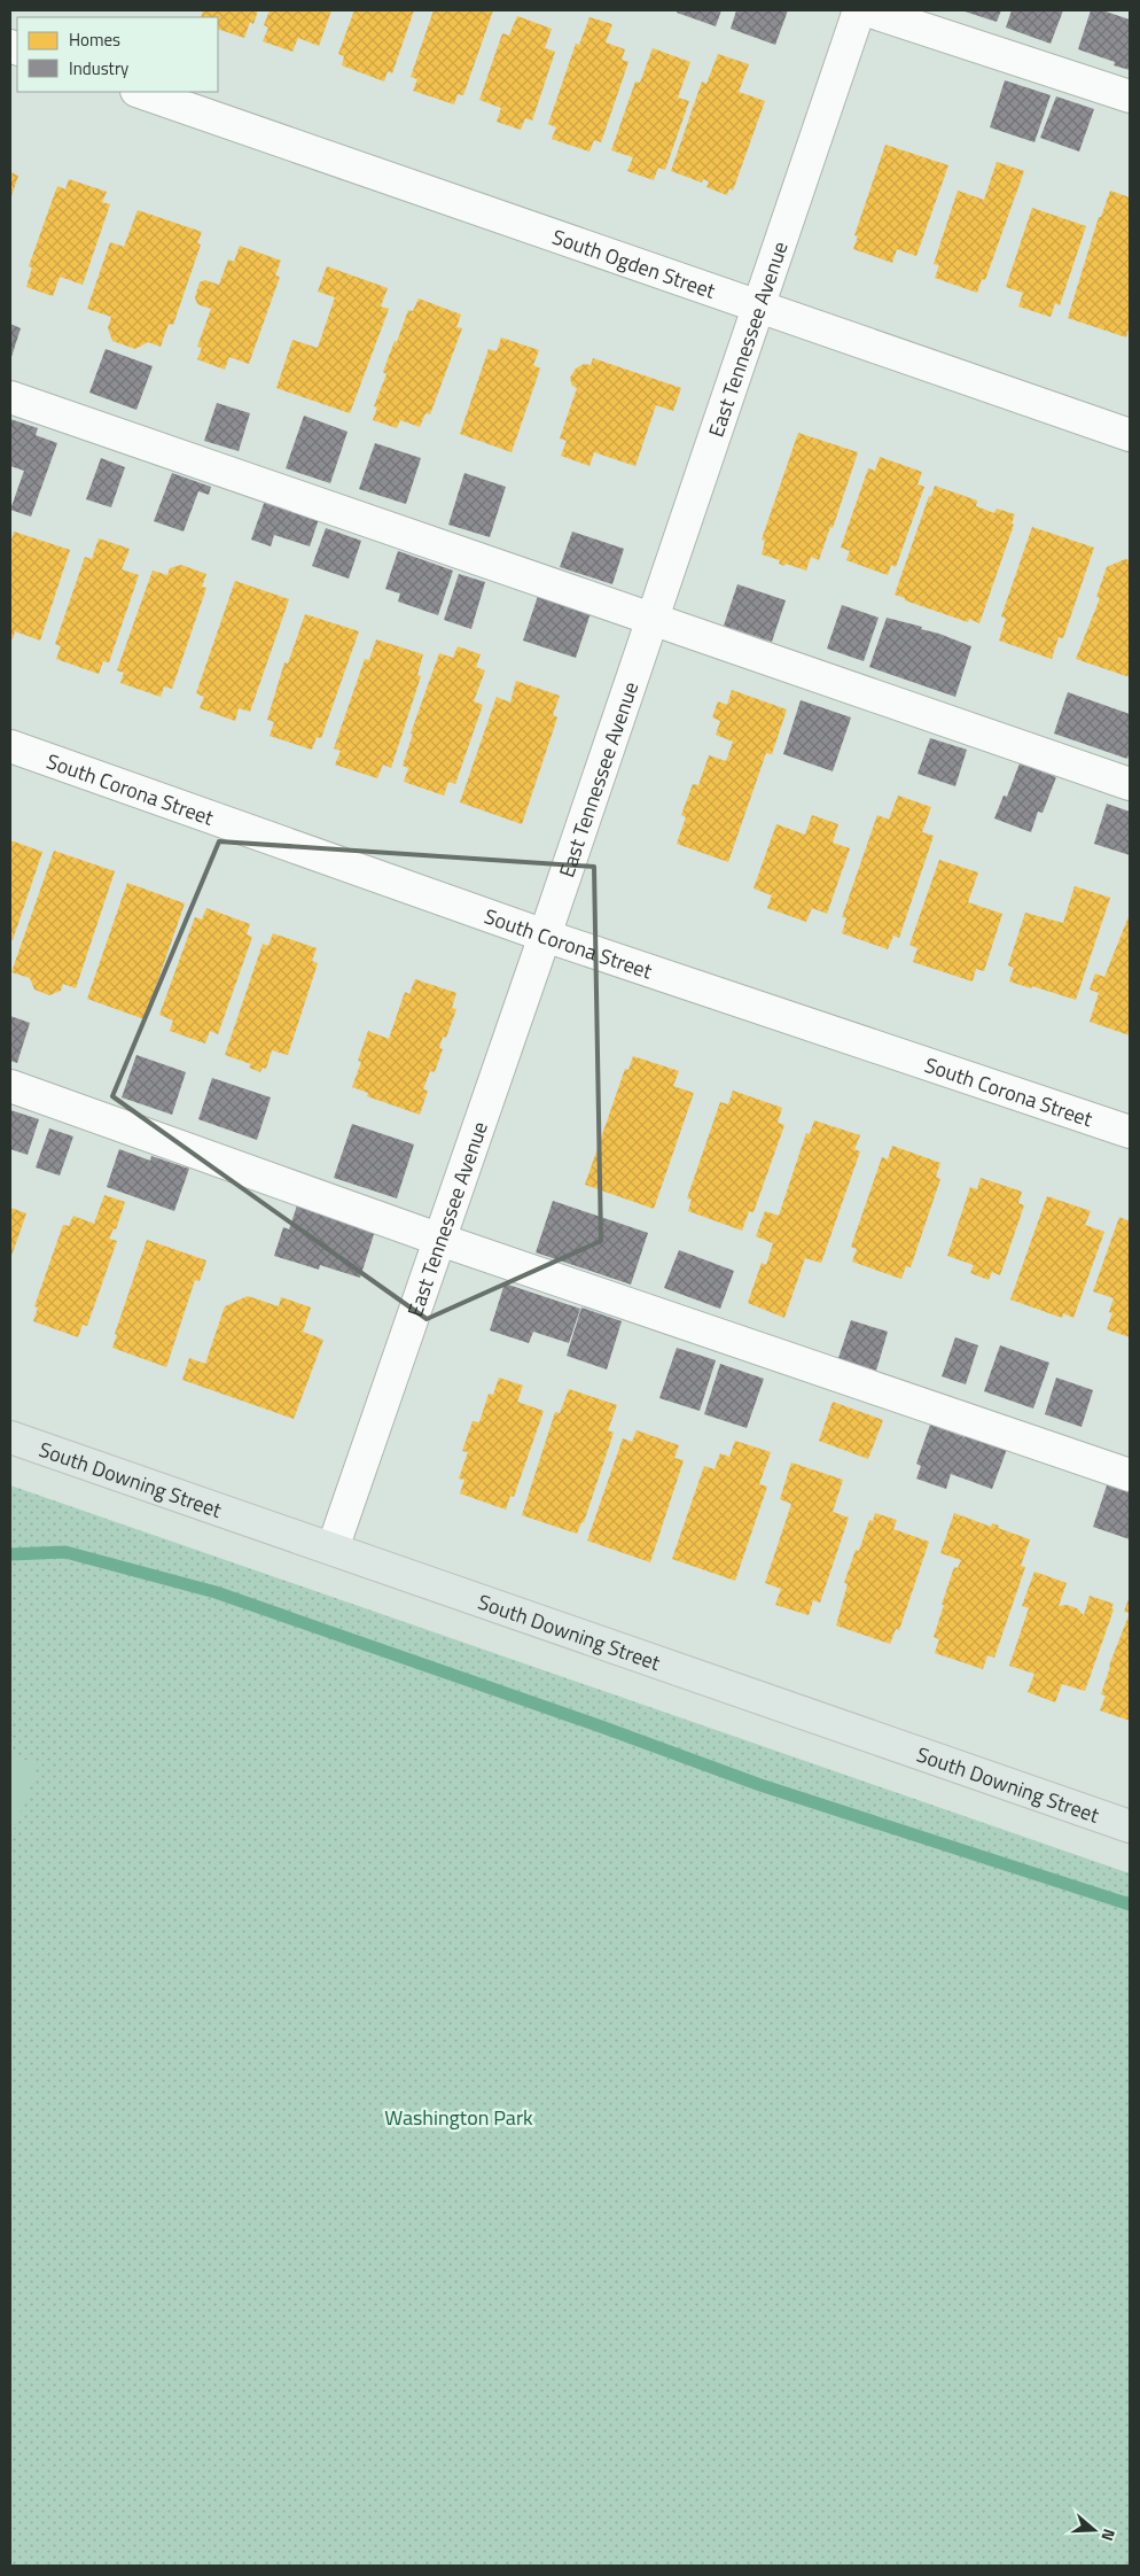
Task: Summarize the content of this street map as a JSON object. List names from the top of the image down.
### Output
{
  "streets": {
    "main road": ["South Downing Street"],
    "street": ["South Ogden Street", "East Tennessee Avenue", "South Corona Street"]
  },
  "crossings": [
    ["South Ogden Street", "East Tennessee Avenue"],
    ["East Tennessee Avenue", "South Corona Street"],
    ["East Tennessee Avenue", "South Downing Street"]
  ],
  "parks": ["Washington Park"],
  "legend": ["Homes", "Industry"],
  "north": "right"
}
